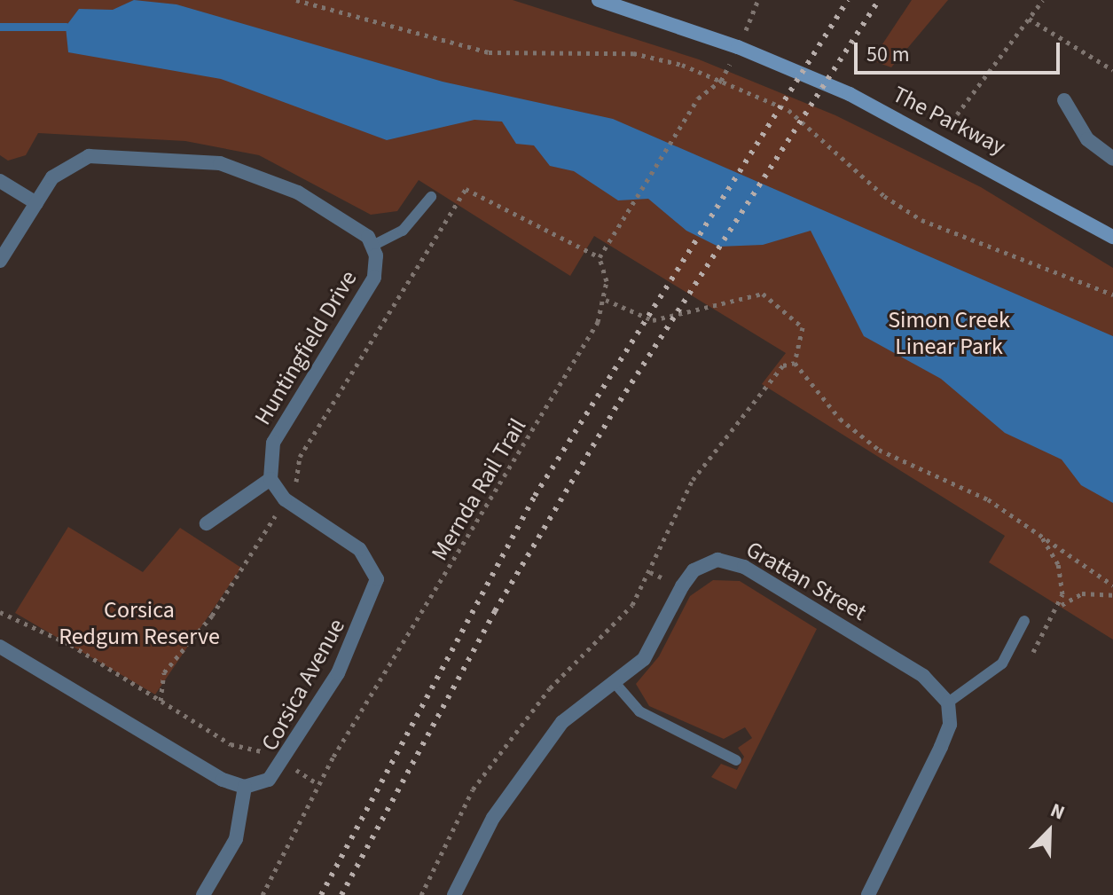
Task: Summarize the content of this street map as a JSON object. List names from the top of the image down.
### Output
{
  "streets": {
    "street": [
      "The Parkway",
      "Huntingfield Drive",
      "Grattan Street",
      "Corsica Avenue"
    ],
    "path": ["Mernda Rail Trail"]
  },
  "crossings": [
    ["Huntingfield Drive", "Corsica Avenue"]
  ],
  "parks": ["Simon Creek Linear Park", "Corsica Redgum Reserve"],
  "scale_bar": "50 m",
  "north": "top right"
}
